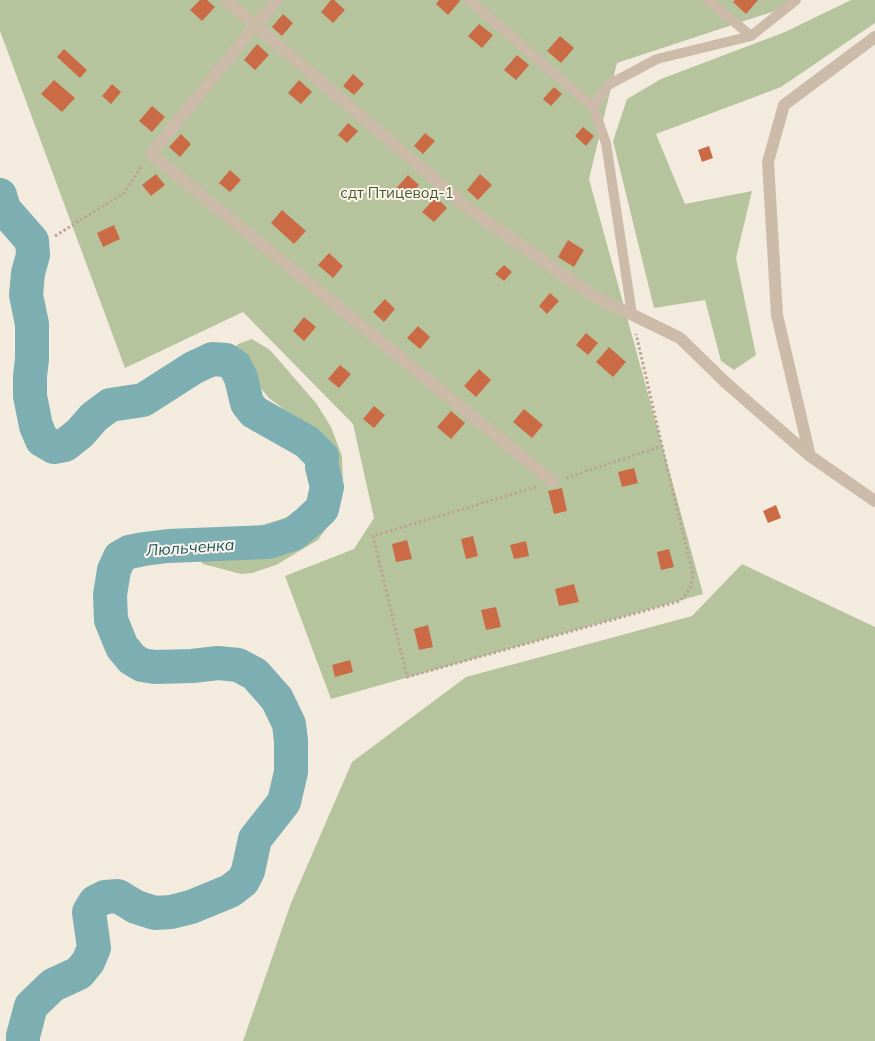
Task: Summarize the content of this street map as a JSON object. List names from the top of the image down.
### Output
{
  "water": ["Люльченка"],
  "parks": ["сдт Птицевод-1"]
}
